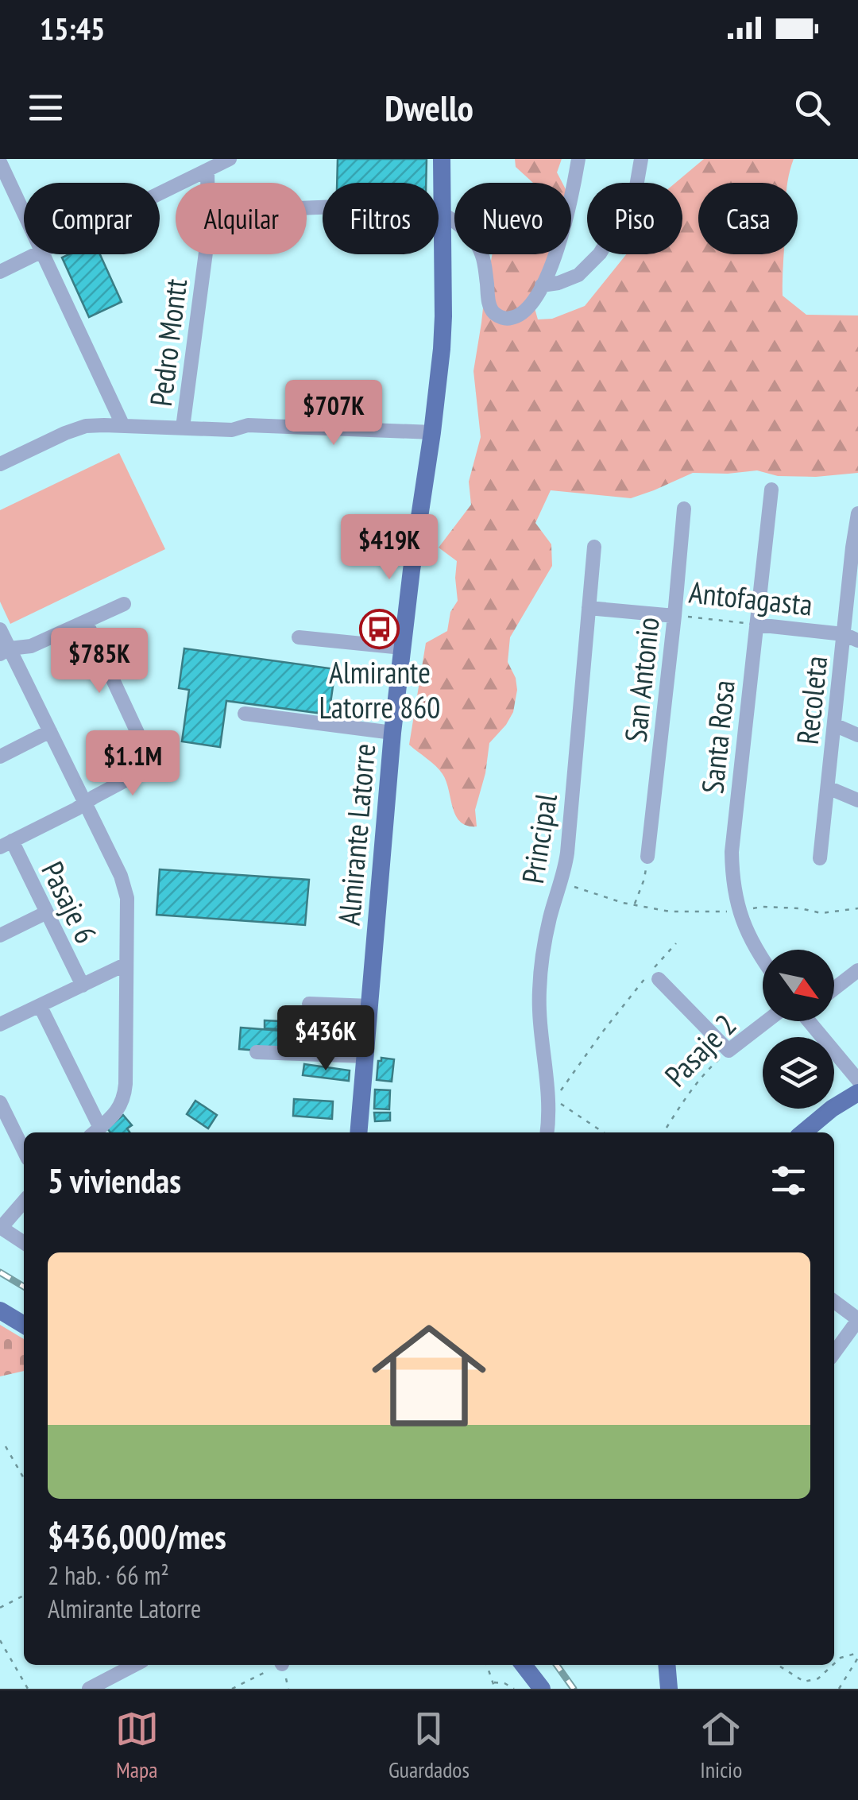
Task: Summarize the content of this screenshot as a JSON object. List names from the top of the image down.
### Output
{
  "streets": {
    "main road": ["Almirante Latorre"],
    "street": [
      "Pedro Montt",
      "Antofagasta",
      "San Antonio",
      "Recoleta",
      "Santa Rosa",
      "Principal",
      "Pasaje 6",
      "Pasaje 2"
    ]
  },
  "crossings": [
    ["Antofagasta", "San Antonio"],
    ["Antofagasta", "Recoleta"],
    ["Antofagasta", "Santa Rosa"],
    ["Antofagasta", "Principal"]
  ],
  "places": {
    "bus stop": ["Almirante Latorre 860"]
  },
  "north": "bottom right",
  "page": {
    "status": "15:45",
    "header": "Dwello",
    "chip": [
      "Comprar",
      "Alquilar",
      "Filtros",
      "Nuevo",
      "Piso",
      "Casa"
    ],
    "price": [
      "$707K",
      "$419K",
      "$785K",
      "$1.1M",
      "$436K"
    ],
    "heading": "5 viviendas",
    "list": [
      {
        "name": "$436,000/mes",
        "note": "2 hab. · 66 m² · Almirante Latorre"
      }
    ],
    "tabs": ["Mapa", "Guardados", "Inicio"]
  }
}
